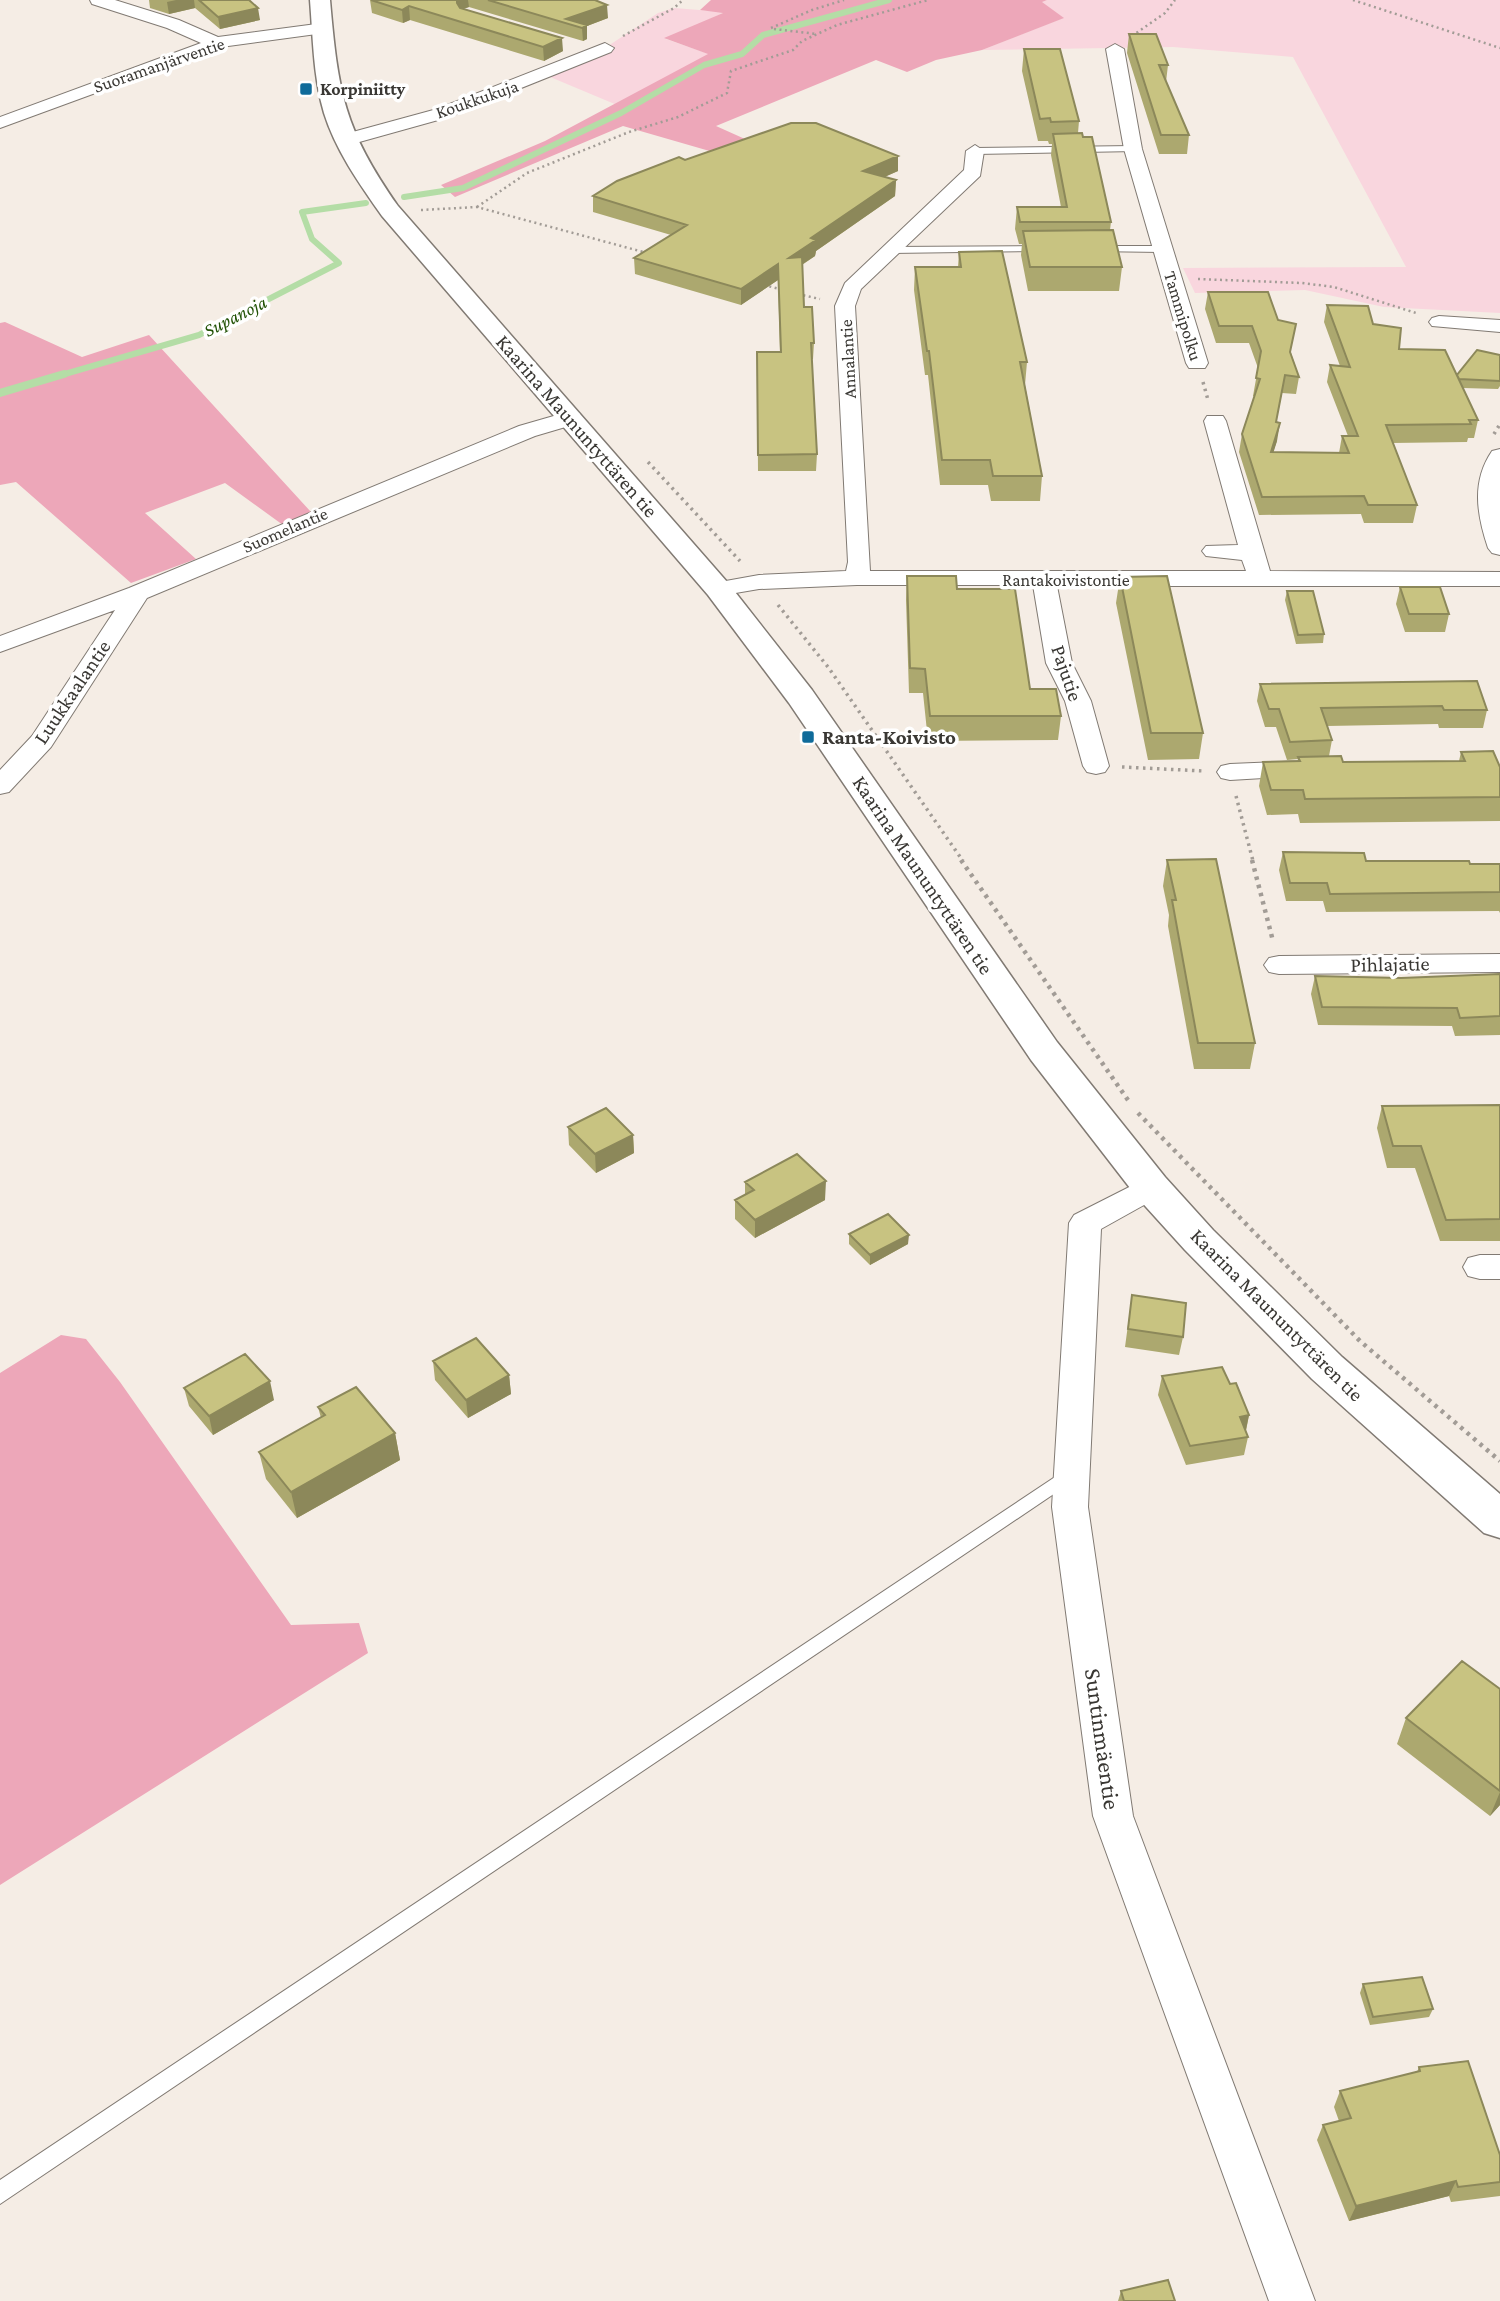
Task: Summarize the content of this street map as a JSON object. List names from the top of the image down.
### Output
{
  "streets": {
    "main road": ["Kaarina Maununtyttären tie"],
    "street": [
      "Suoramanjärventie",
      "Koukkukuja",
      "Tammipolku",
      "Annalantie",
      "Suomelantie",
      "Rantakoivistontie",
      "Pajutie",
      "Luukkaalantie",
      "Pihlajatie",
      "Suntinmäentie"
    ]
  },
  "crossings": [
    ["Suoramanjärventie", "Kaarina Maununtyttären tie"],
    ["Koukkukuja", "Kaarina Maununtyttären tie"],
    ["Annalantie", "Rantakoivistontie"],
    ["Kaarina Maununtyttären tie", "Suomelantie"],
    ["Kaarina Maununtyttären tie", "Rantakoivistontie"],
    ["Kaarina Maununtyttären tie", "Suntinmäentie"],
    ["Suomelantie", "Luukkaalantie"],
    ["Rantakoivistontie", "Pajutie"]
  ],
  "water": ["Supanoja"],
  "places": {
    "transit": ["Korpiniitty", "Ranta-Koivisto"]
  }
}
